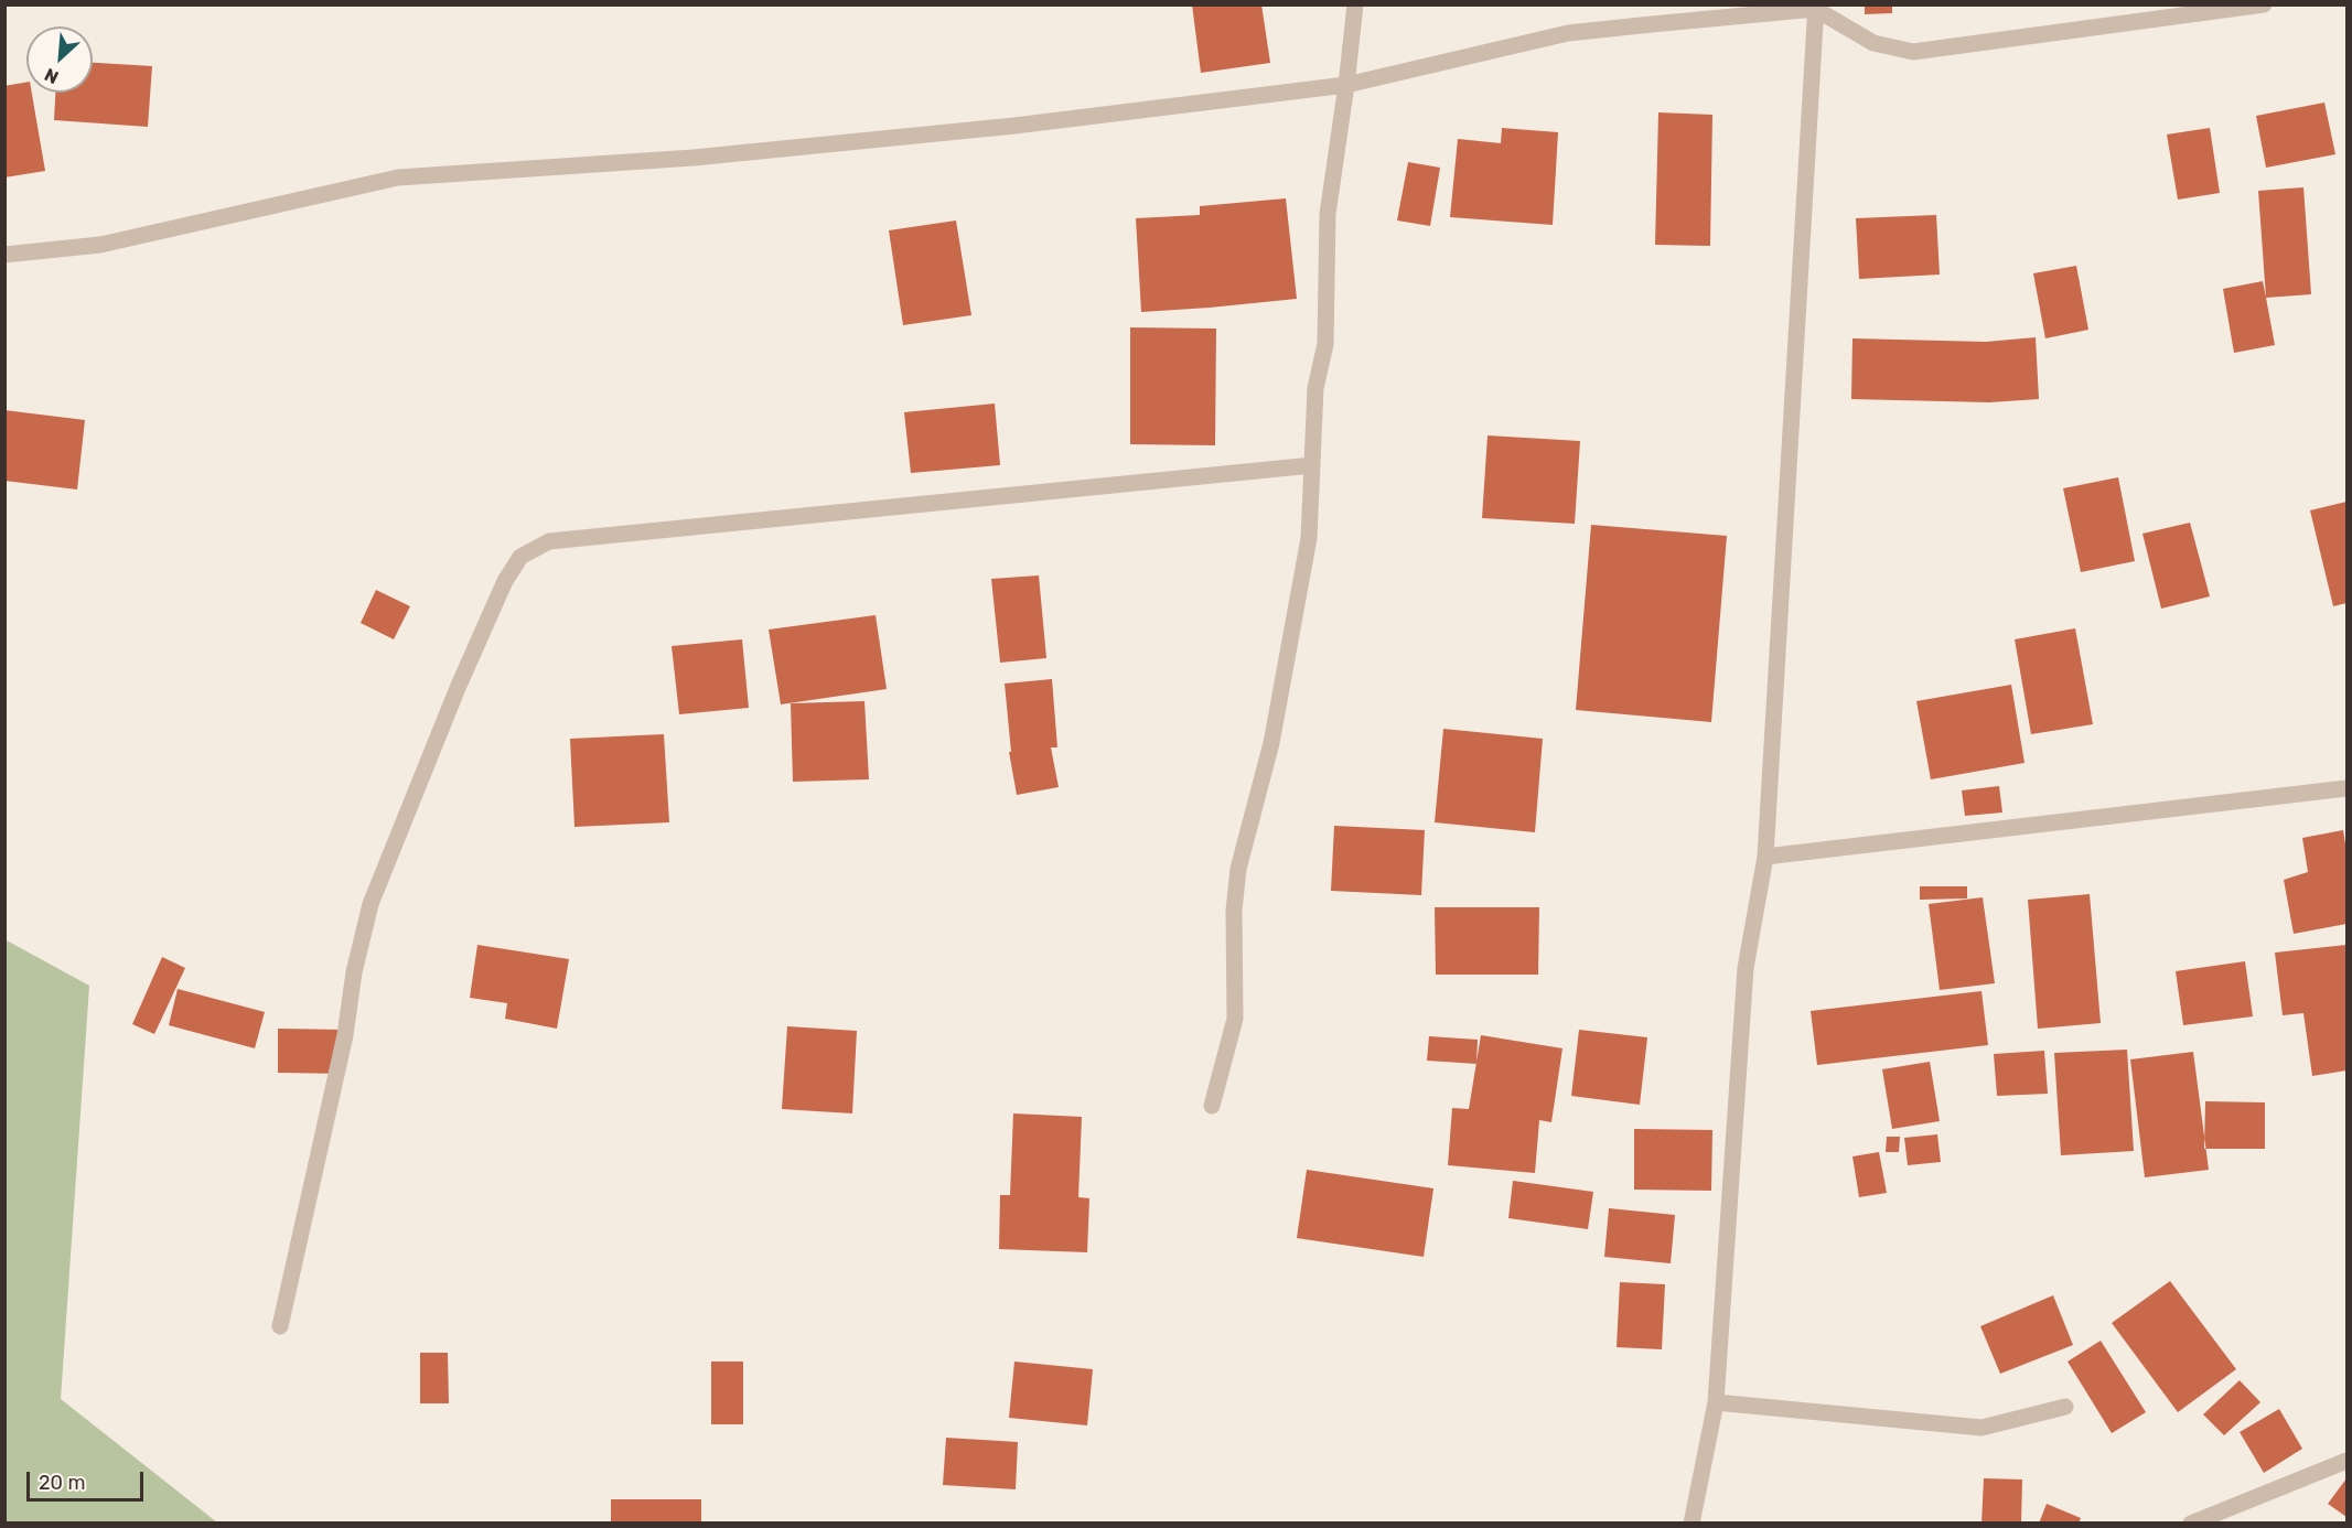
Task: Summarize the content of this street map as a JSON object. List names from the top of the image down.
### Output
{
  "scale_bar": "20 m",
  "north": "bottom left"
}
